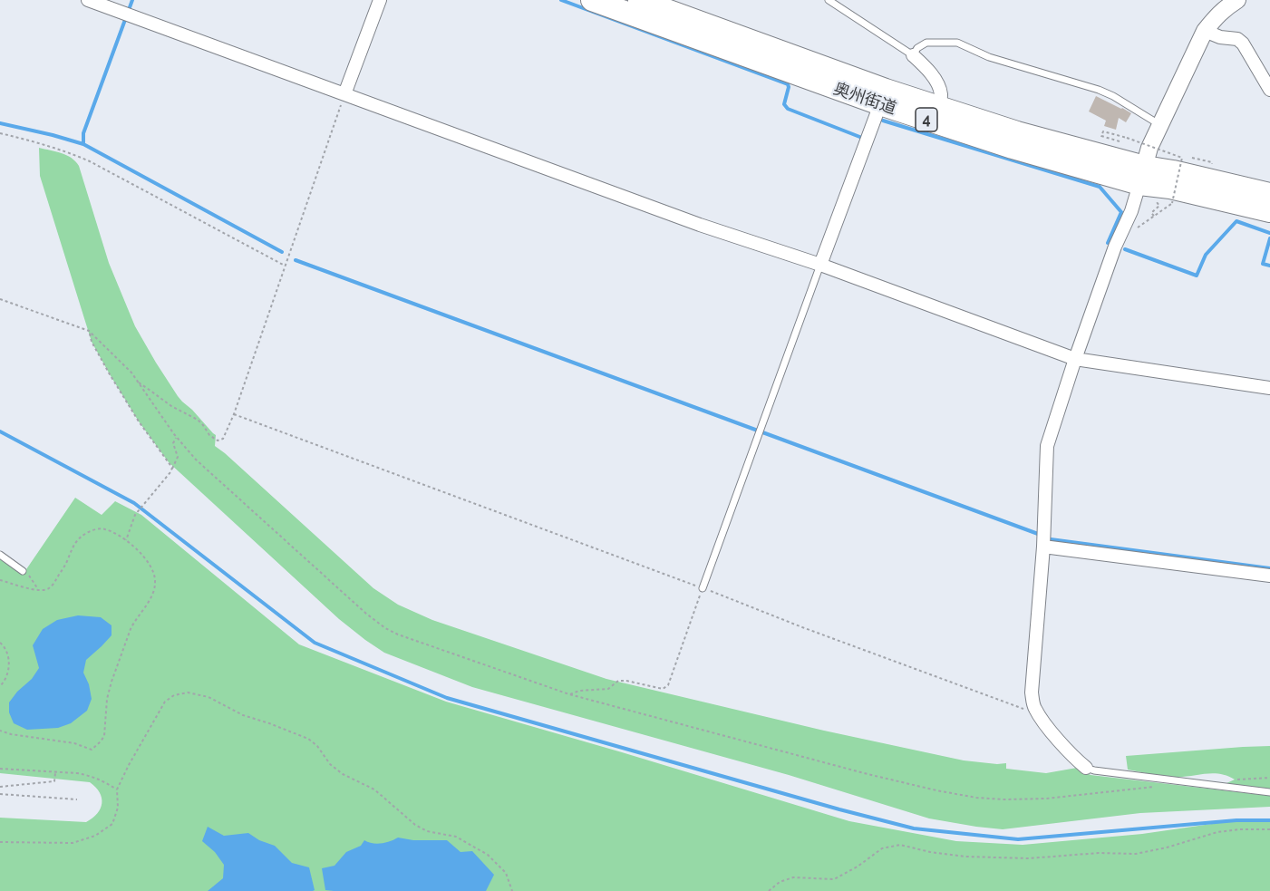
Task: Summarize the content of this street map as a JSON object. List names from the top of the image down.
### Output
{
  "streets": {
    "highway": ["奥州街道", "4"]
  }
}
